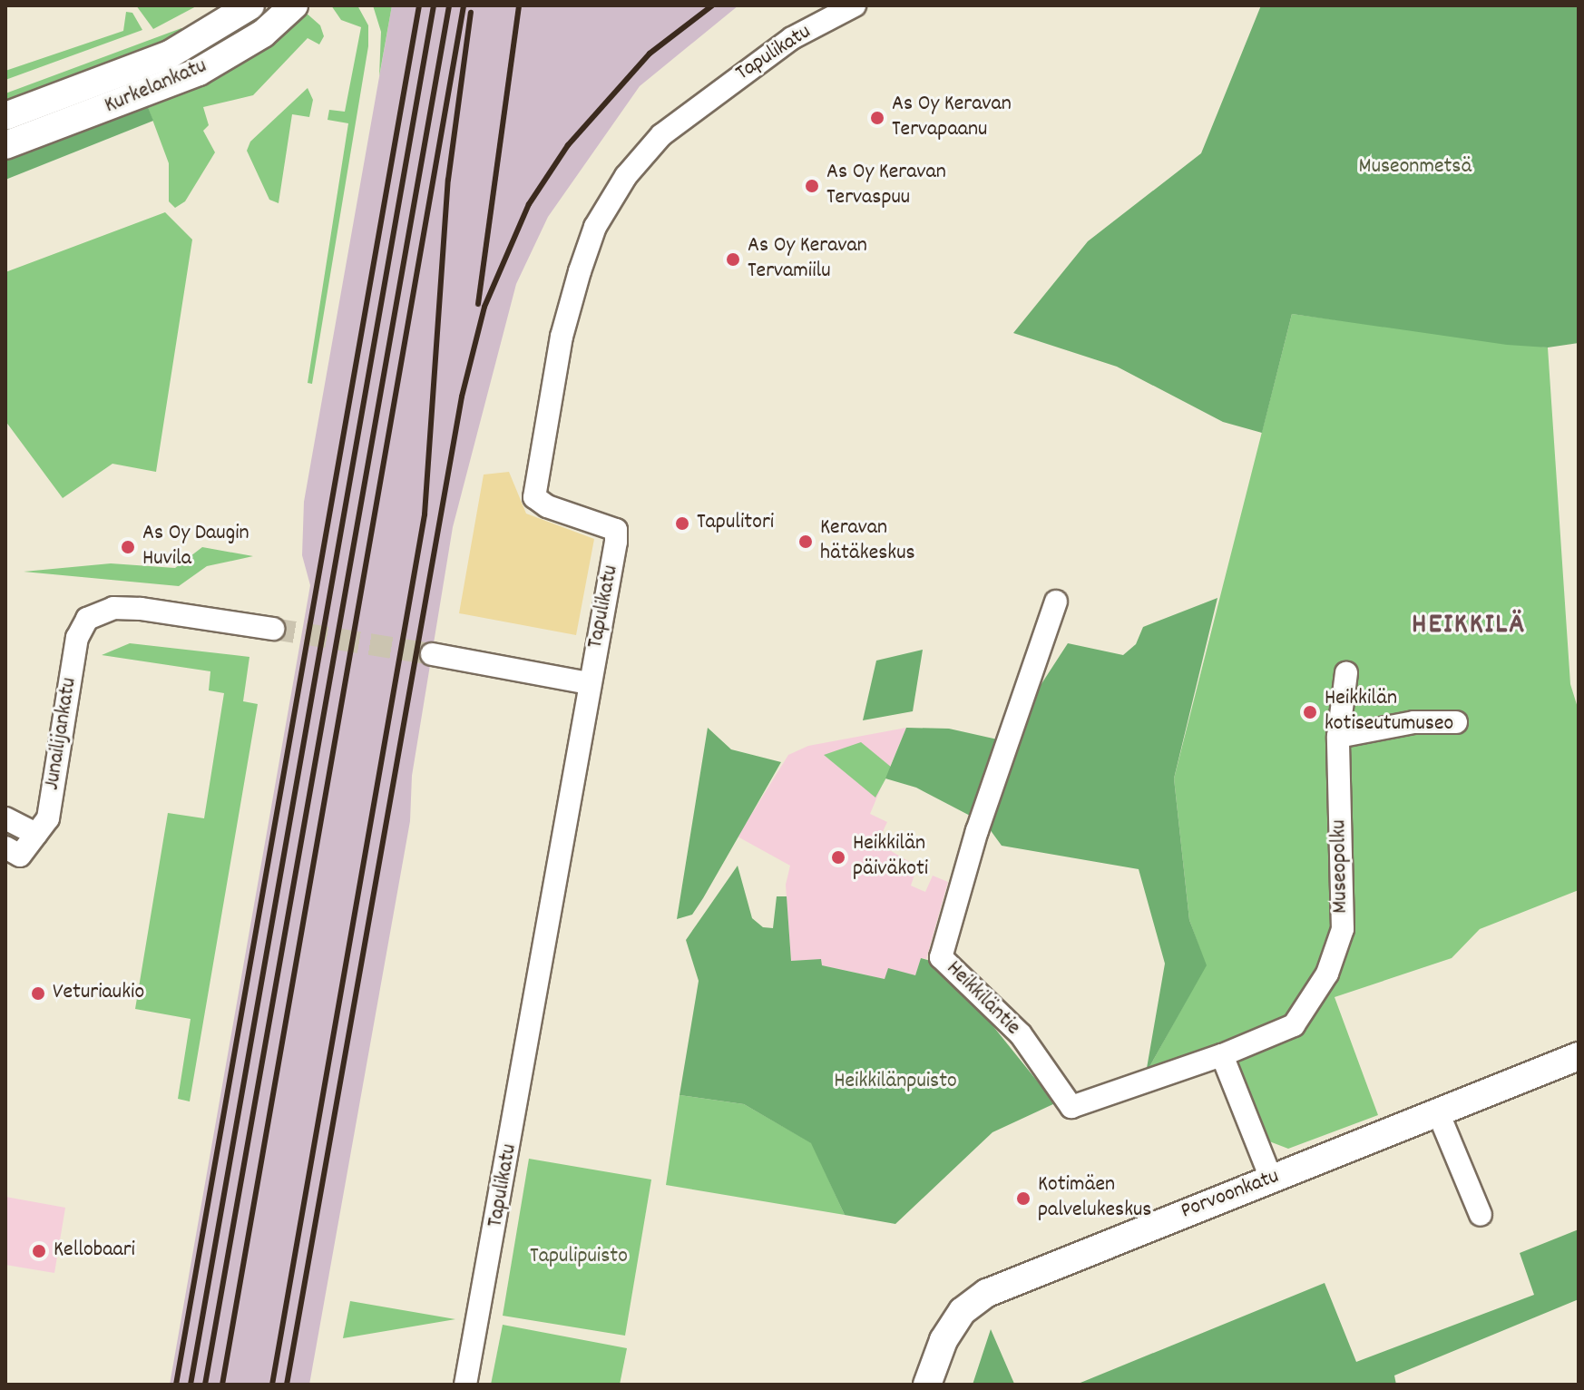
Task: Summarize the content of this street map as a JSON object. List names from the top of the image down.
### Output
{
  "streets": {
    "street": [
      "Tapulikatu",
      "Kurkelankatu",
      "Junailijankatu",
      "Museopolku",
      "Heikkiläntie",
      "Porvoonkatu"
    ]
  },
  "crossings": [
    ["Museopolku", "Heikkiläntie"]
  ],
  "districts": ["HEIKKILÄ"],
  "parks": ["Museonmetsä", "Heikkilänpuisto", "Tapulipuisto"],
  "places": [
    "As Oy Keravan Tervapaanu",
    "As Oy Keravan Tervaspuu",
    "As Oy Keravan Tervamiilu",
    "Tapulitori",
    "Keravan hätäkeskus",
    "As Oy Daugin Huvila",
    "Heikkilän kotiseutumuseo",
    "Heikkilän päiväkoti",
    "Veturiaukio",
    "Kotimäen palvelukeskus",
    "Kellobaari"
  ]
}
